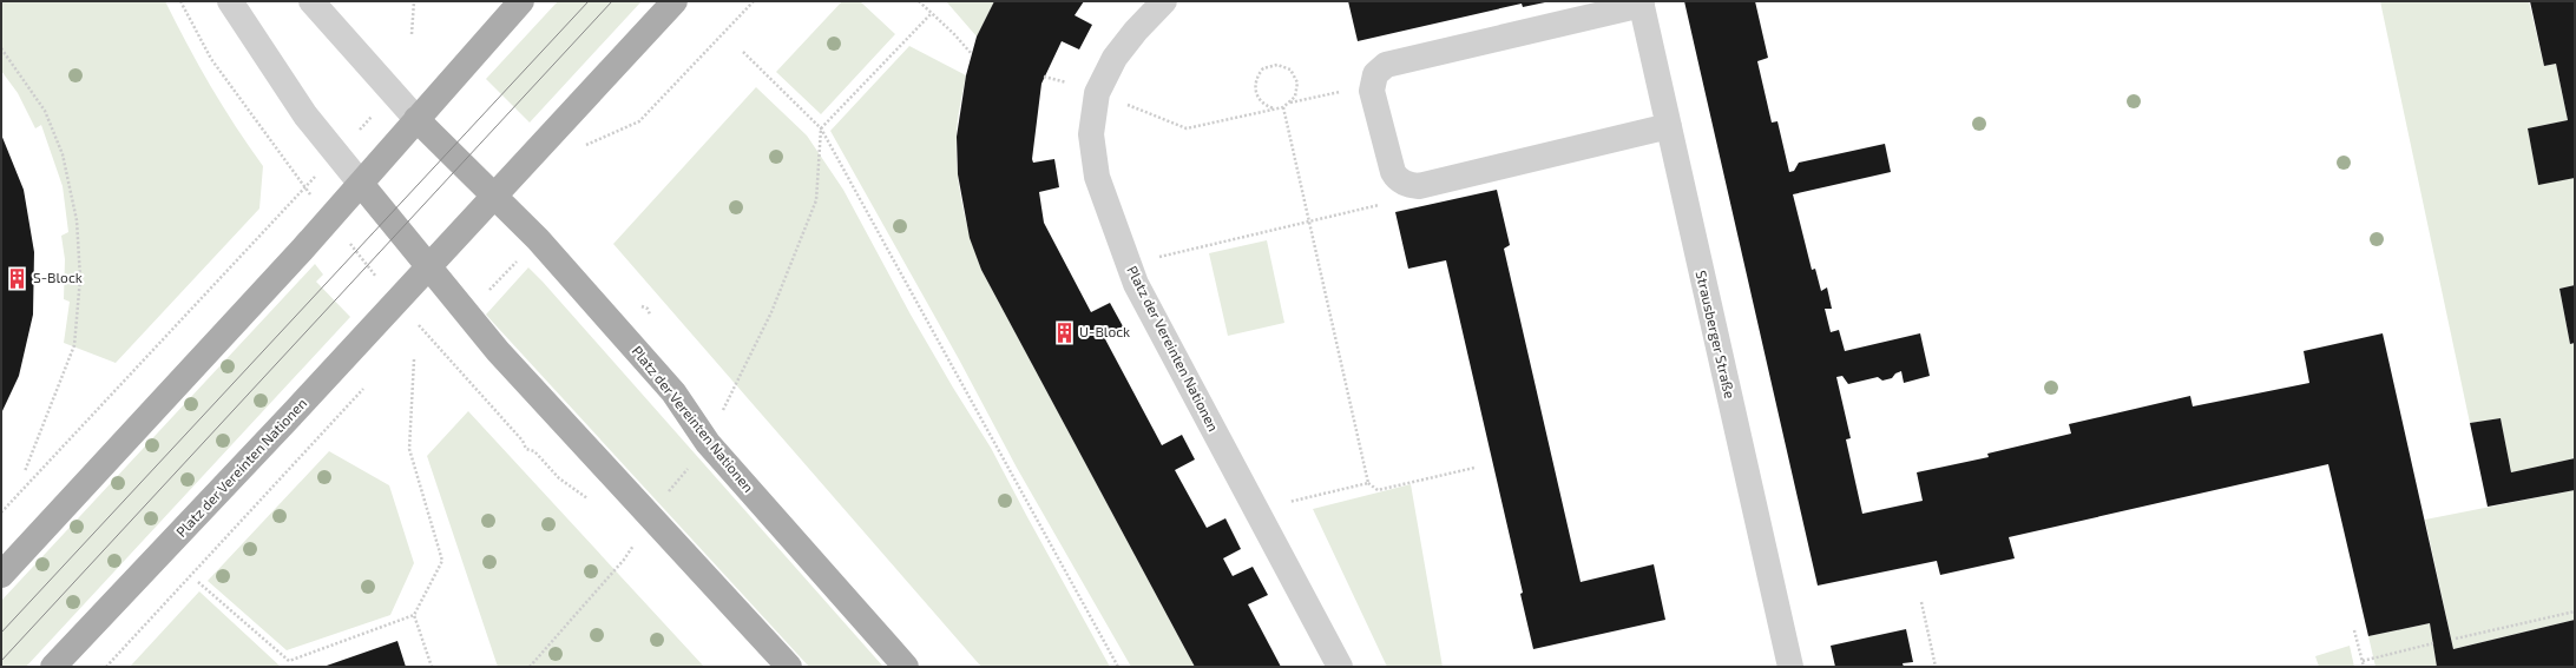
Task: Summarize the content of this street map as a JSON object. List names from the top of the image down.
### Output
{
  "streets": {
    "main road": ["Platz der Vereinten Nationen"],
    "street": ["Strausberger Straße"]
  },
  "places": {
    "building": ["S-Block", "U-Block"]
  }
}
